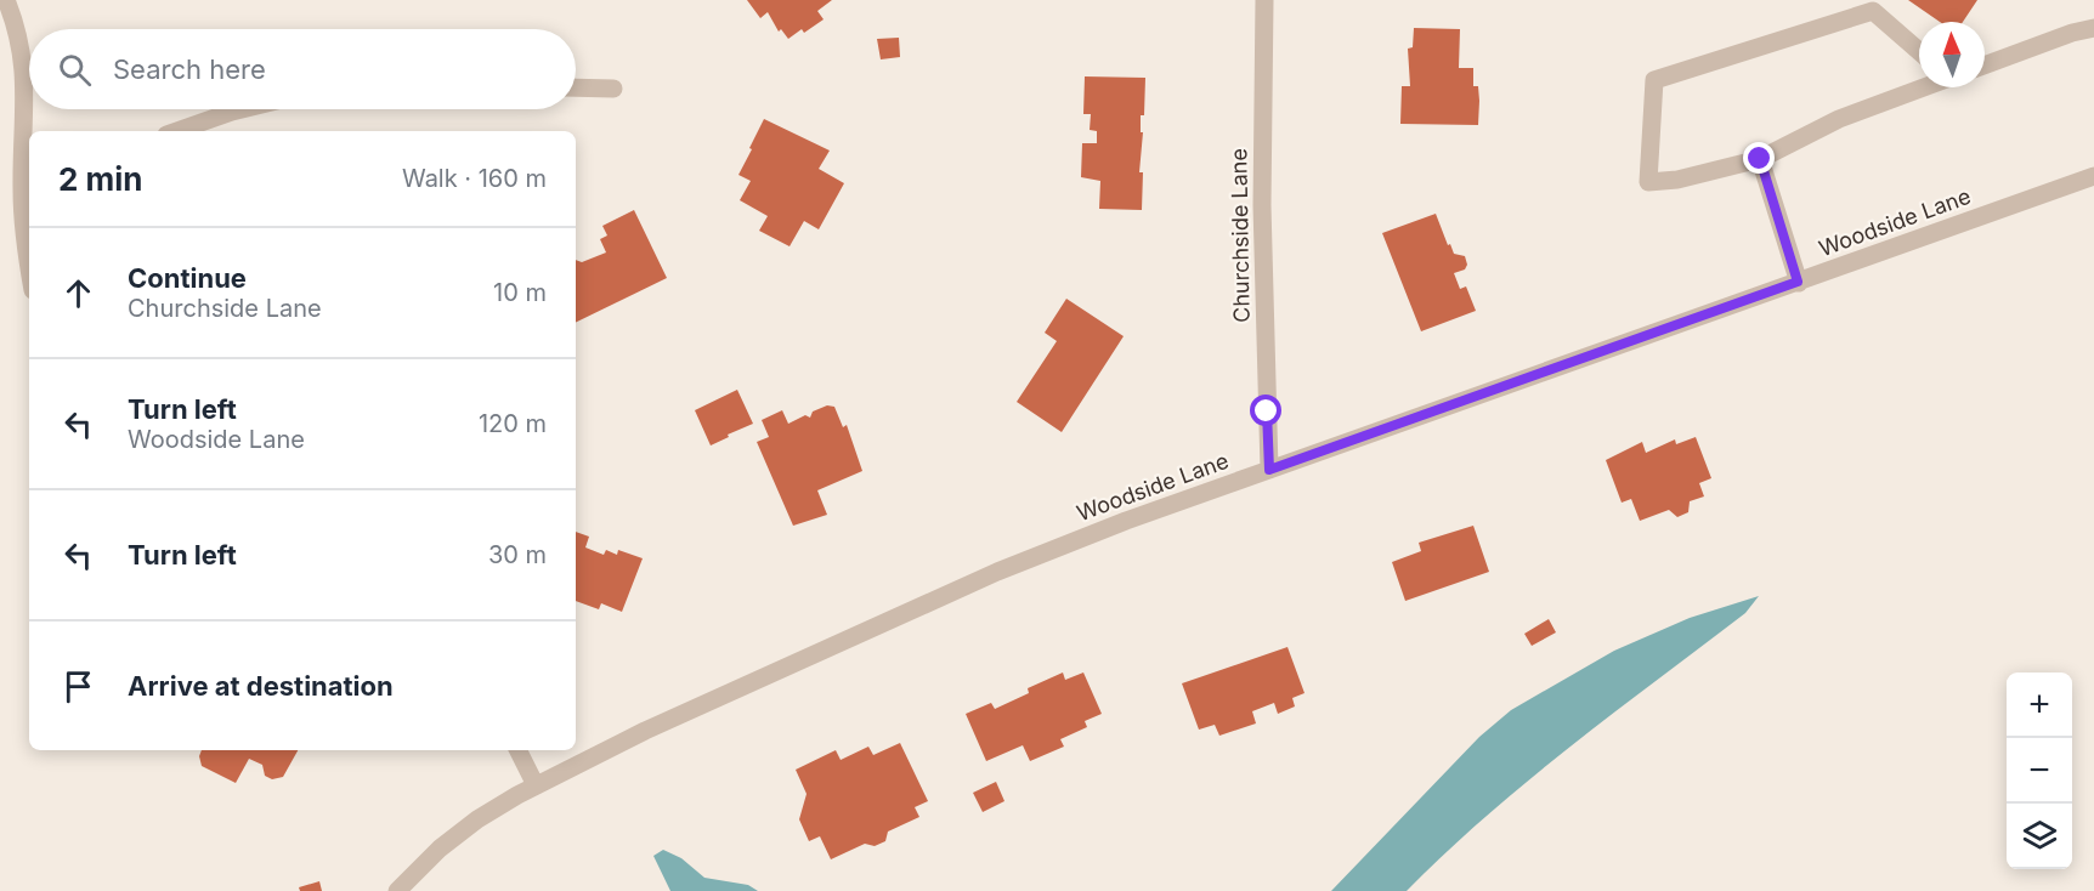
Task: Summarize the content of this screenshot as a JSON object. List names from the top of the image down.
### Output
{
  "streets": {
    "street": ["Woodside Lane", "Churchside Lane"]
  },
  "crossings": [
    ["Woodside Lane", "Churchside Lane"]
  ],
  "north": "top",
  "page": {
    "search": "Search here",
    "heading": ["2 min", "Walk · 160 m"],
    "list": [
      ["Continue", "Churchside Lane", "10 m"],
      ["Turn left", "Woodside Lane", "120 m"],
      ["Turn left", "30 m"],
      "Arrive at destination"
    ],
    "map_buttons": ["+", "−"]
  }
}
